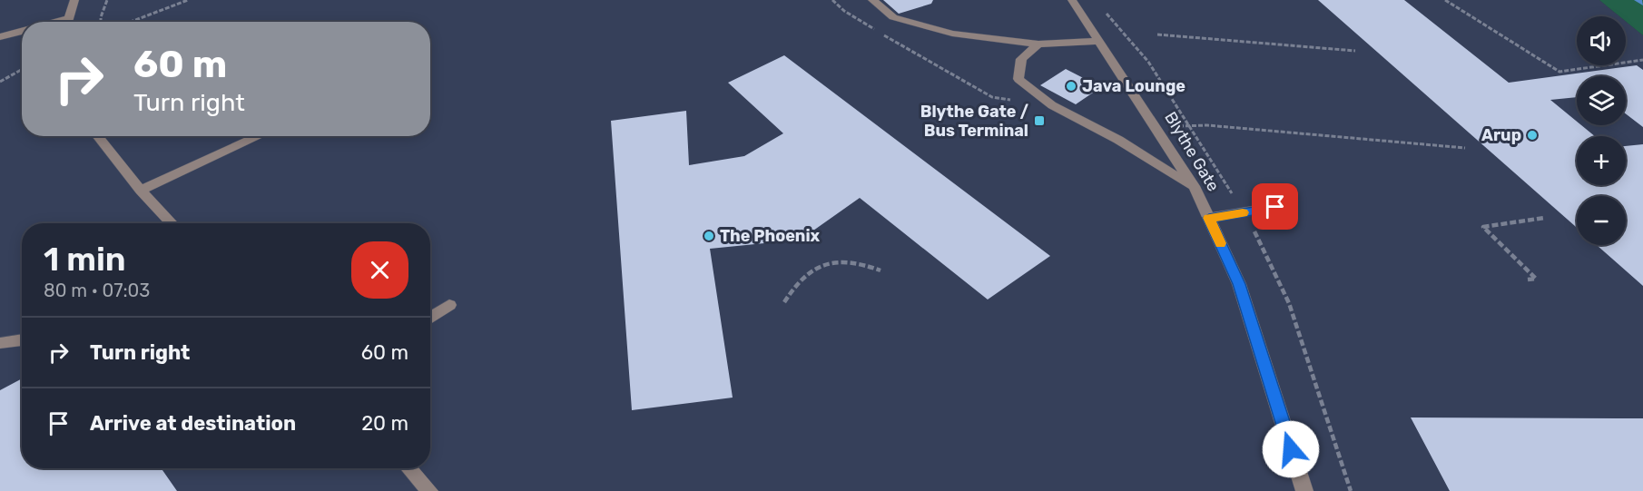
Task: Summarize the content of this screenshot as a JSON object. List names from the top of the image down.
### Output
{
  "streets": {
    "street": ["Blythe Gate"]
  },
  "places": {
    "other": ["Java Lounge", "Arup", "The Phoenix"],
    "transit": ["Blythe Gate / Bus Terminal"]
  },
  "page": {
    "map_buttons": ["+", "−"],
    "turn": ["60 m", "Turn right"],
    "heading": ["1 min", "80 m · 07:03"],
    "list": [
      {
        "name": "Turn right",
        "value": "60 m"
      },
      {
        "name": "Arrive at destination",
        "value": "20 m"
      }
    ]
  }
}
